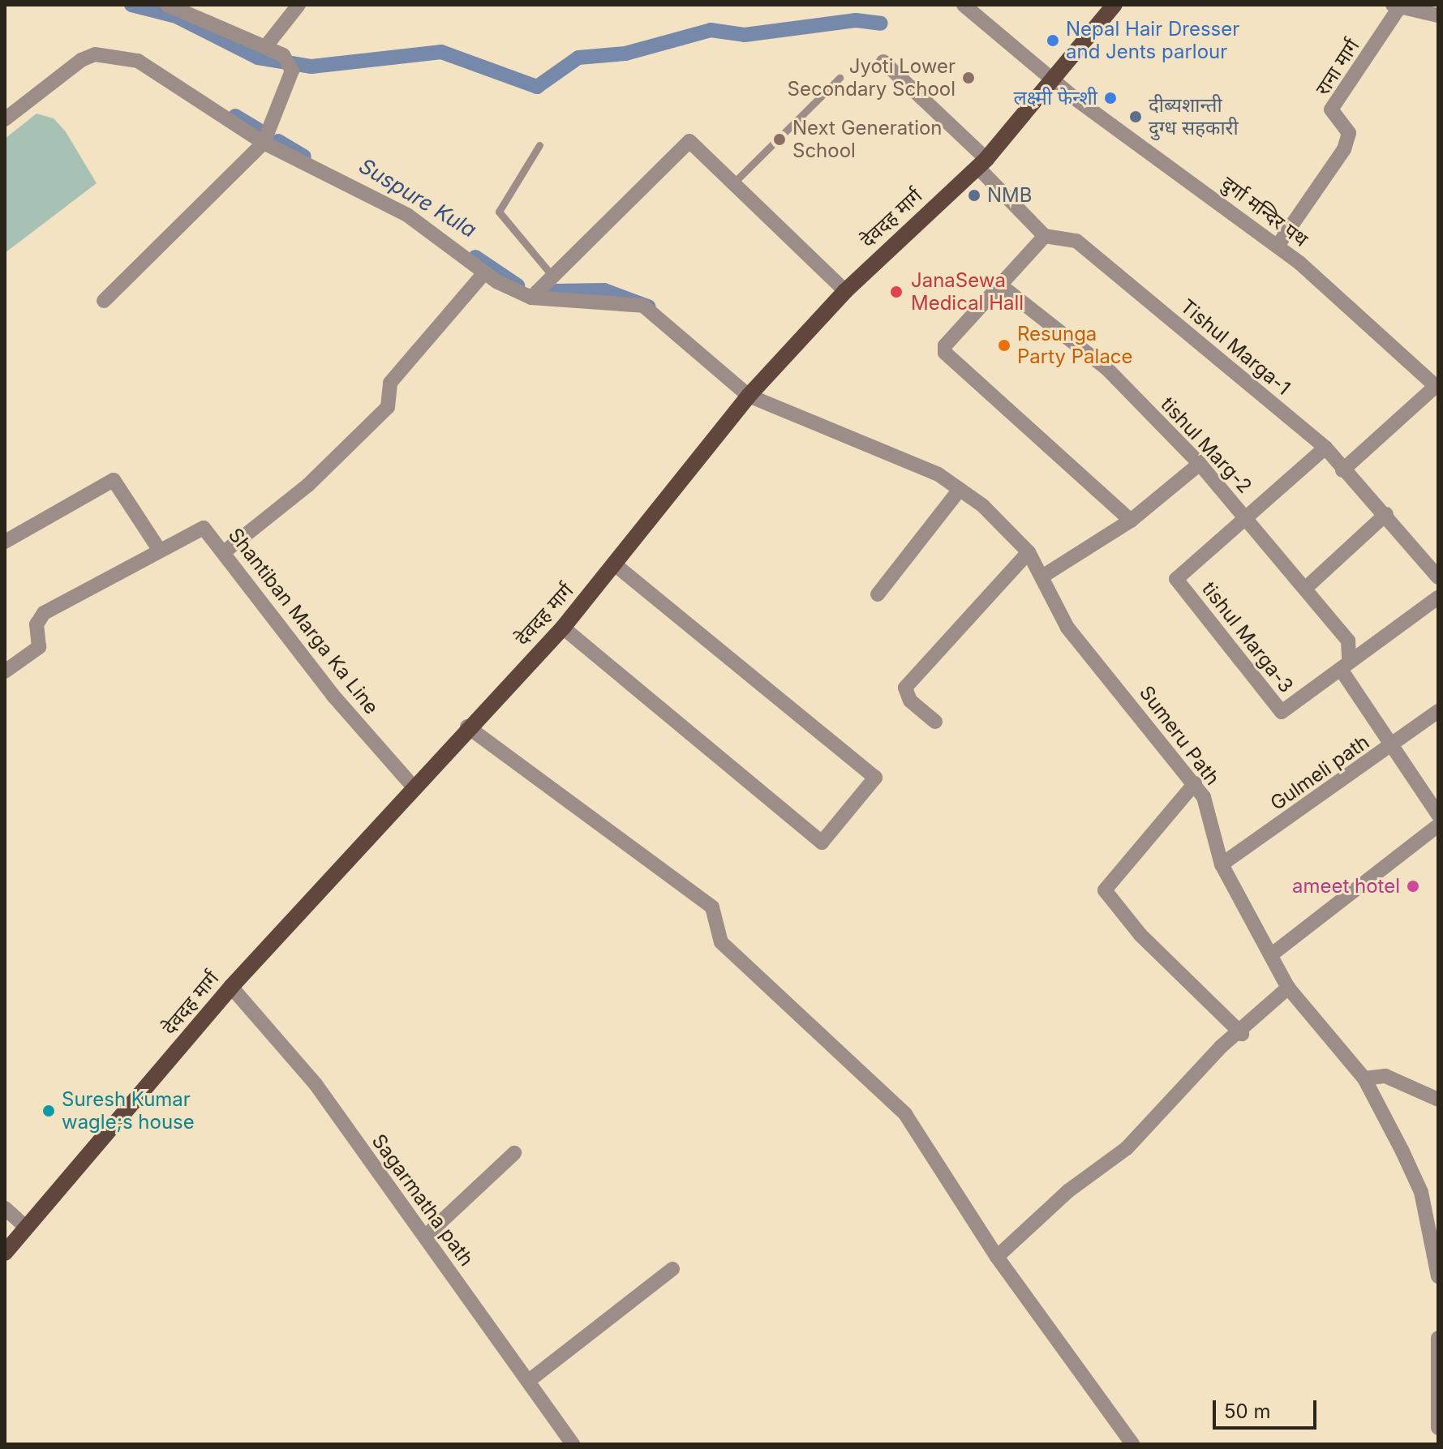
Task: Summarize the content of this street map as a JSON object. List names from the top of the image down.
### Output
{
  "streets": {
    "main road": ["देवदह मार्ग"],
    "street": [
      "राना मार्ग",
      "दुर्गा मन्दिर पथ",
      "Tishul Marga-1",
      "tishul Marg-2",
      "Shantiban Marga Ka Line",
      "tishul Marga-3",
      "Sumeru Path",
      "Gulmeli path",
      "Sagarmatha path"
    ]
  },
  "crossings": [
    ["राना मार्ग", "दुर्गा मन्दिर पथ"],
    ["दुर्गा मन्दिर पथ", "देवदह मार्ग"],
    ["देवदह मार्ग", "Shantiban Marga Ka Line"],
    ["देवदह मार्ग", "Sumeru Path"],
    ["देवदह मार्ग", "Sagarmatha path"],
    ["tishul Marg-2", "tishul Marga-3"],
    ["tishul Marg-2", "Gulmeli path"],
    ["Sumeru Path", "Gulmeli path"]
  ],
  "water": ["Suspure Kula"],
  "places": [
    "Nepal Hair Dresser and Jents parlour",
    "Jyoti Lower Secondary School",
    "लक्ष्मी फेन्शी",
    "दीब्यशान्ती दुग्ध सहकारी",
    "Next Generation School",
    "NMB",
    "JanaSewa Medical Hall",
    "Resunga Party Palace",
    "ameet hotel",
    "Suresh Kumar wagle;s house"
  ],
  "scale_bar": "50 m"
}
